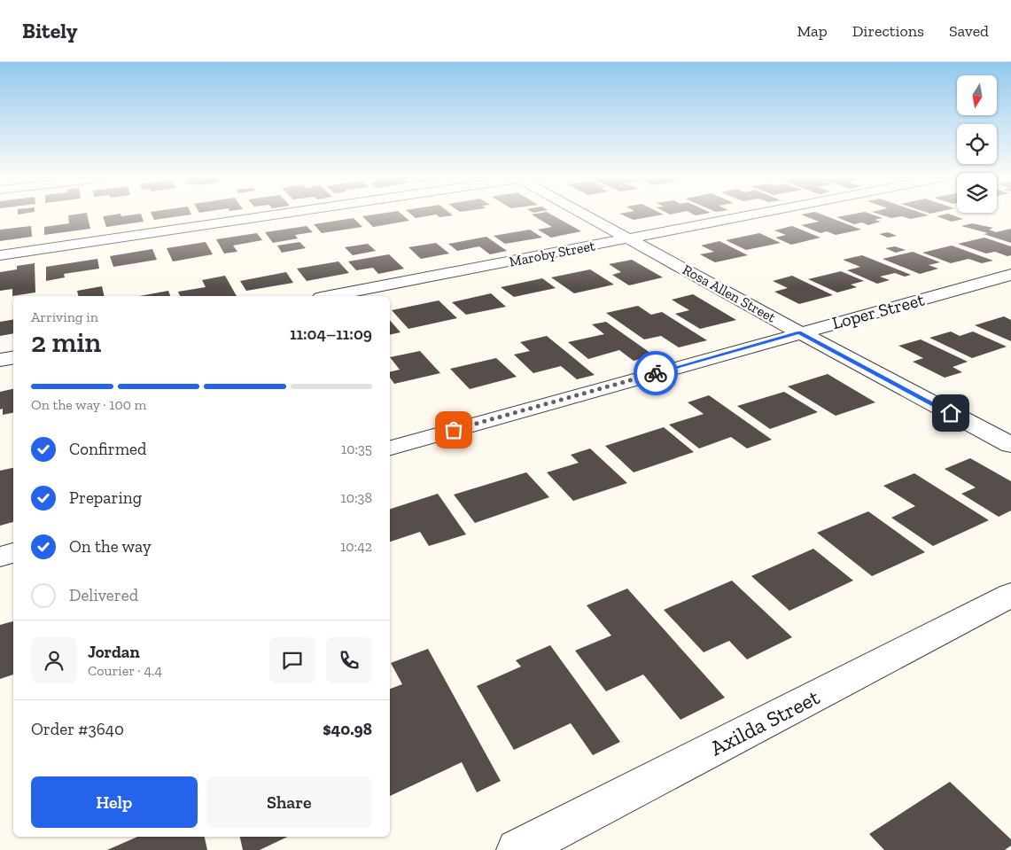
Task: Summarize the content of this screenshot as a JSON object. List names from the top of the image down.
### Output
{
  "streets": {
    "street": [
      "Maroby Street",
      "Rosa Allen Street",
      "Loper Street",
      "Axilda Street"
    ]
  },
  "crossings": [
    ["Maroby Street", "Rosa Allen Street"],
    ["Rosa Allen Street", "Loper Street"]
  ],
  "north": "bottom",
  "page": {
    "header": "Bitely",
    "nav": ["Map", "Directions", "Saved"],
    "heading": ["2 min", "Arriving in", "11:04–11:09"],
    "panel": [
      "Jordan",
      "Courier · 4.4",
      "Order #3640",
      "$40.98"
    ],
    "bar": "On the way · 100 m",
    "list": [
      ["Confirmed", "10:35"],
      ["Preparing", "10:38"],
      ["On the way", "10:42"],
      "Delivered"
    ],
    "buttons": ["Help", "Share"]
  }
}
